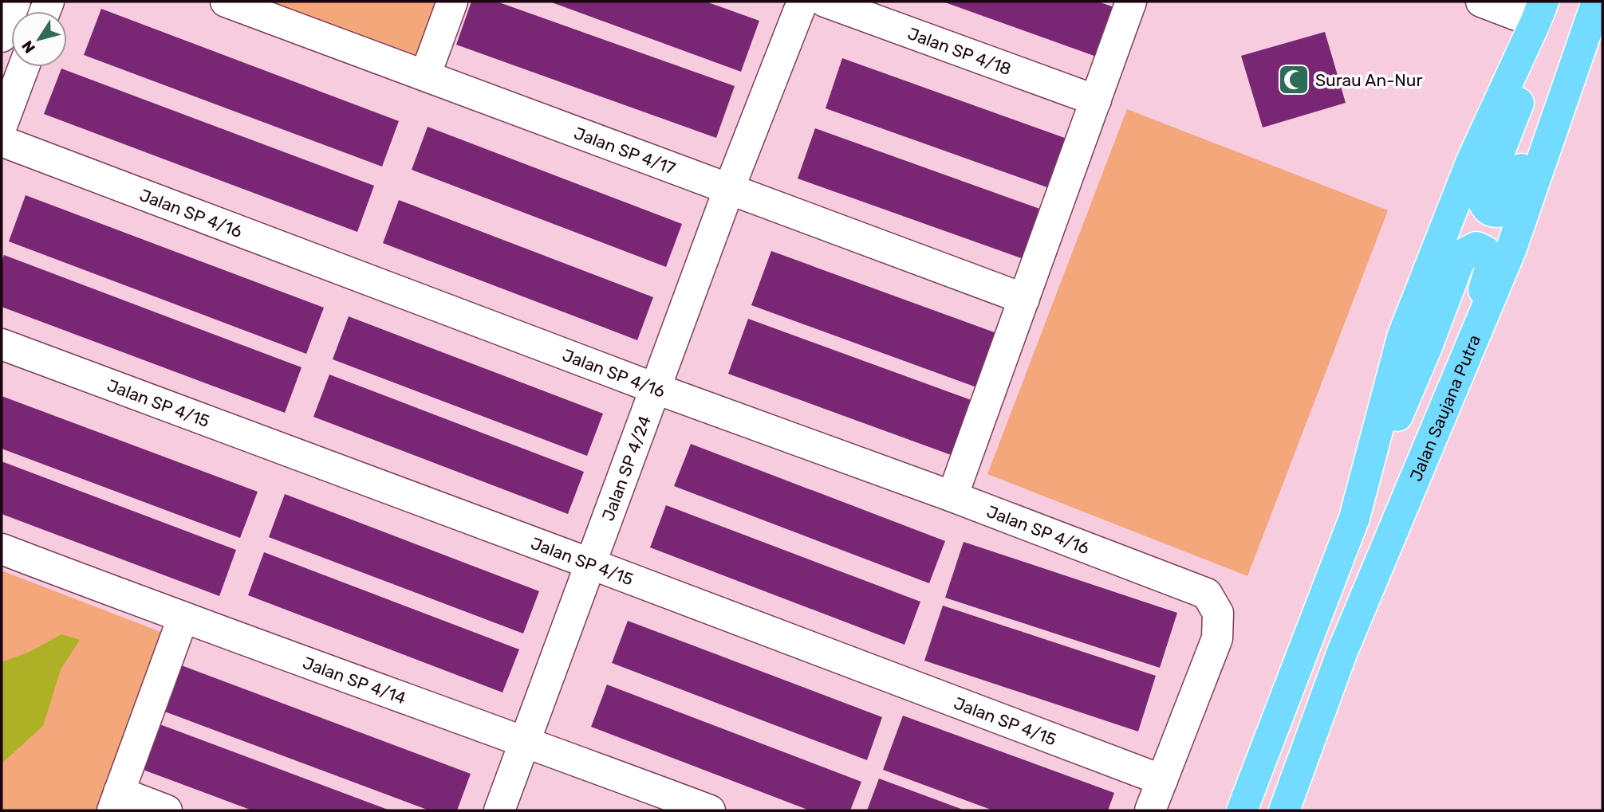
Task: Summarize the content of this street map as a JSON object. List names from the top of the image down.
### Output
{
  "streets": {
    "main road": ["Jalan Saujana Putra"],
    "street": [
      "Jalan SP 4/18",
      "Jalan SP 4/17",
      "Jalan SP 4/16",
      "Jalan SP 4/15",
      "Jalan SP 4/24",
      "Jalan SP 4/14"
    ]
  },
  "crossings": [
    ["Jalan SP 4/17", "Jalan SP 4/24"],
    ["Jalan SP 4/16", "Jalan SP 4/15"],
    ["Jalan SP 4/16", "Jalan SP 4/24"],
    ["Jalan SP 4/15", "Jalan SP 4/24"],
    ["Jalan SP 4/24", "Jalan SP 4/14"]
  ],
  "places": {
    "mosque": ["Surau An-Nur"]
  },
  "north": "bottom left"
}
